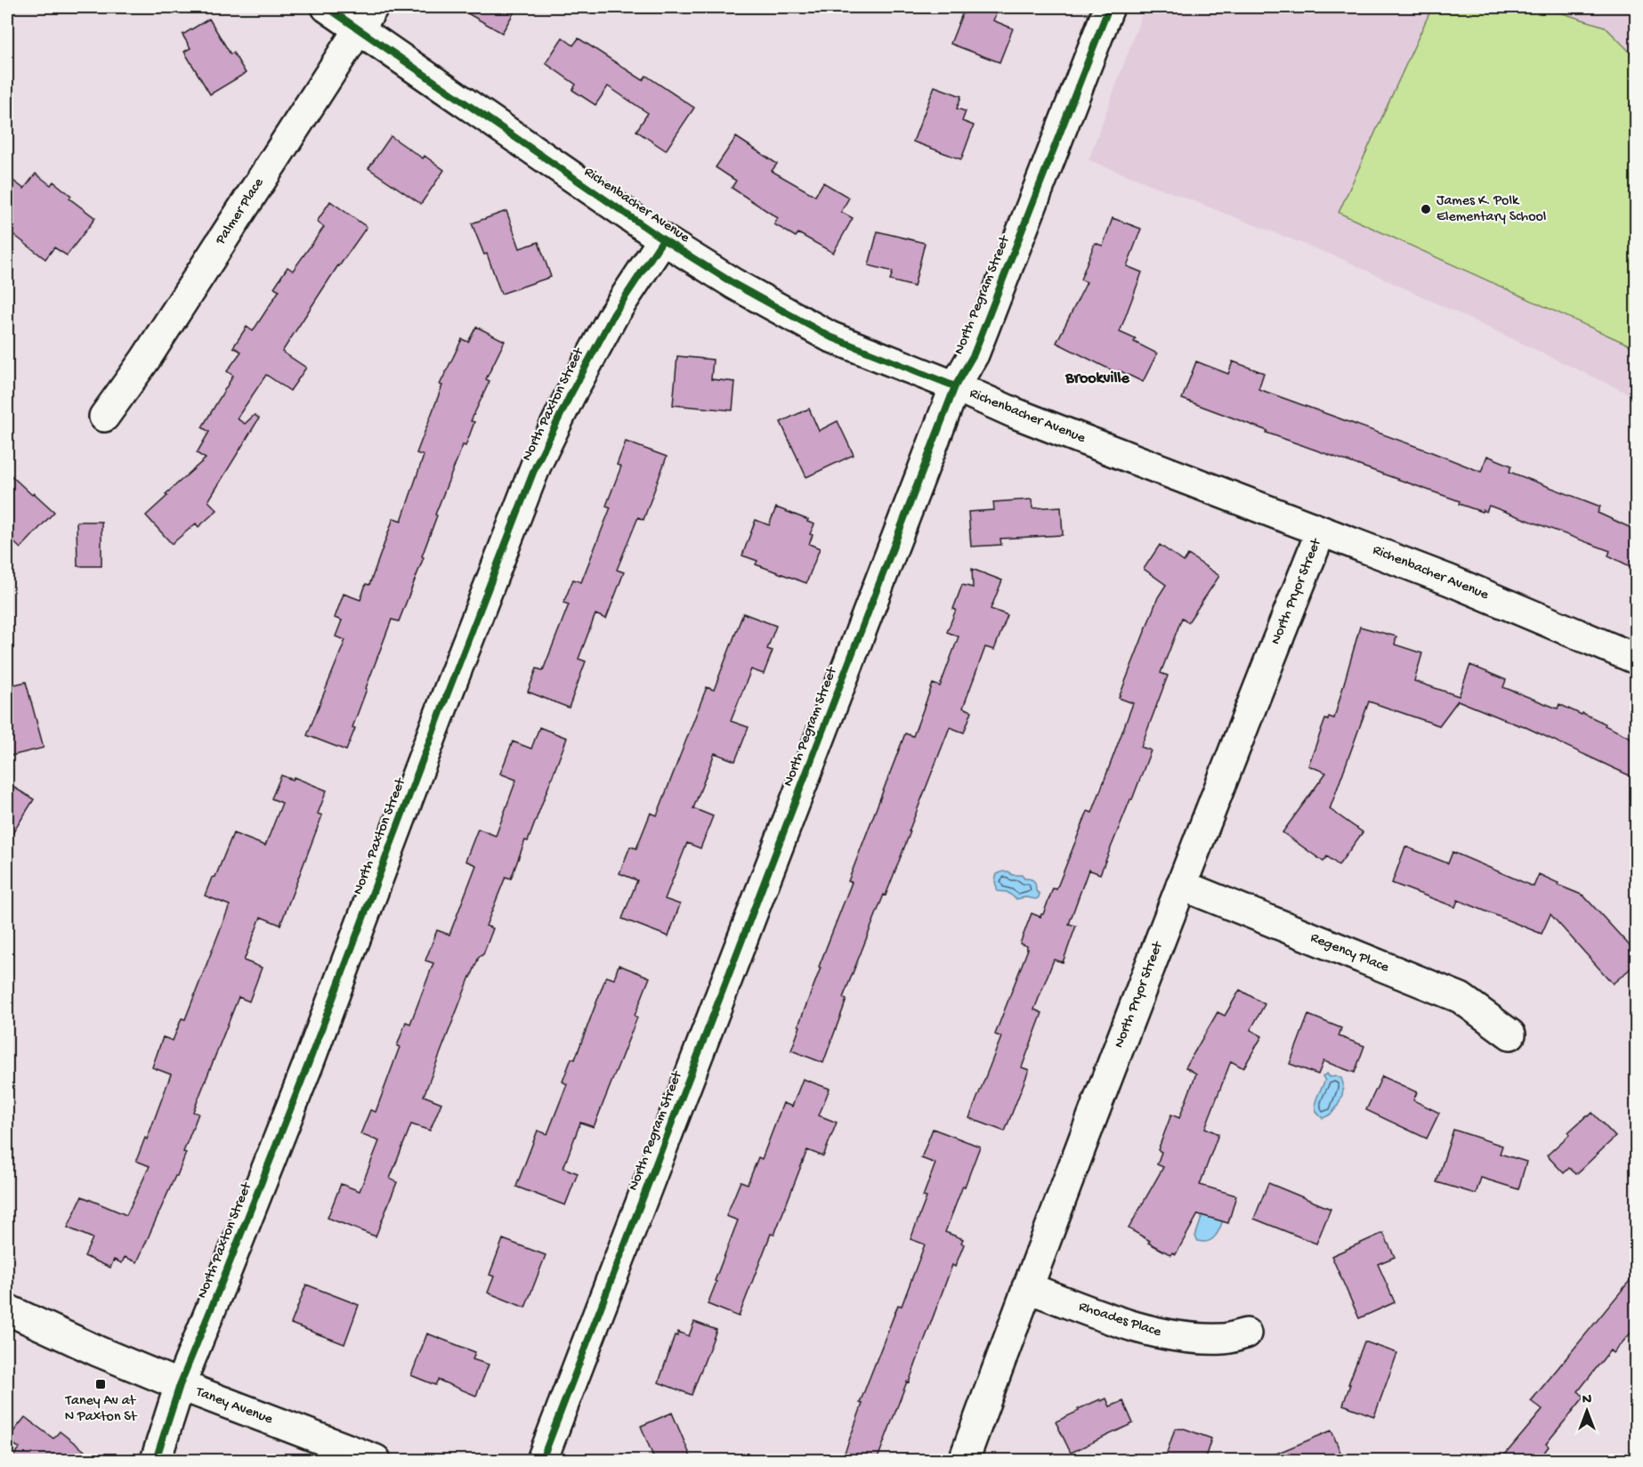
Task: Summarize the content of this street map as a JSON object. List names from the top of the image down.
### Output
{
  "streets": {
    "street": [
      "Richenbacher Avenue",
      "Palmer Place",
      "North Pegram Street",
      "North Paxton Street",
      "North Pryor Street",
      "Regency Place",
      "Rhoades Place",
      "Taney Avenue"
    ]
  },
  "crossings": [
    ["Richenbacher Avenue", "Palmer Place"],
    ["Richenbacher Avenue", "North Pegram Street"],
    ["Richenbacher Avenue", "North Paxton Street"],
    ["Richenbacher Avenue", "North Pryor Street"],
    ["North Paxton Street", "Taney Avenue"],
    ["North Pryor Street", "Regency Place"],
    ["North Pryor Street", "Rhoades Place"]
  ],
  "districts": ["Brookville"],
  "places": {
    "other": ["James K. Polk Elementary School"],
    "transit": ["Taney Av at N Paxton St"]
  },
  "north": "top"
}
